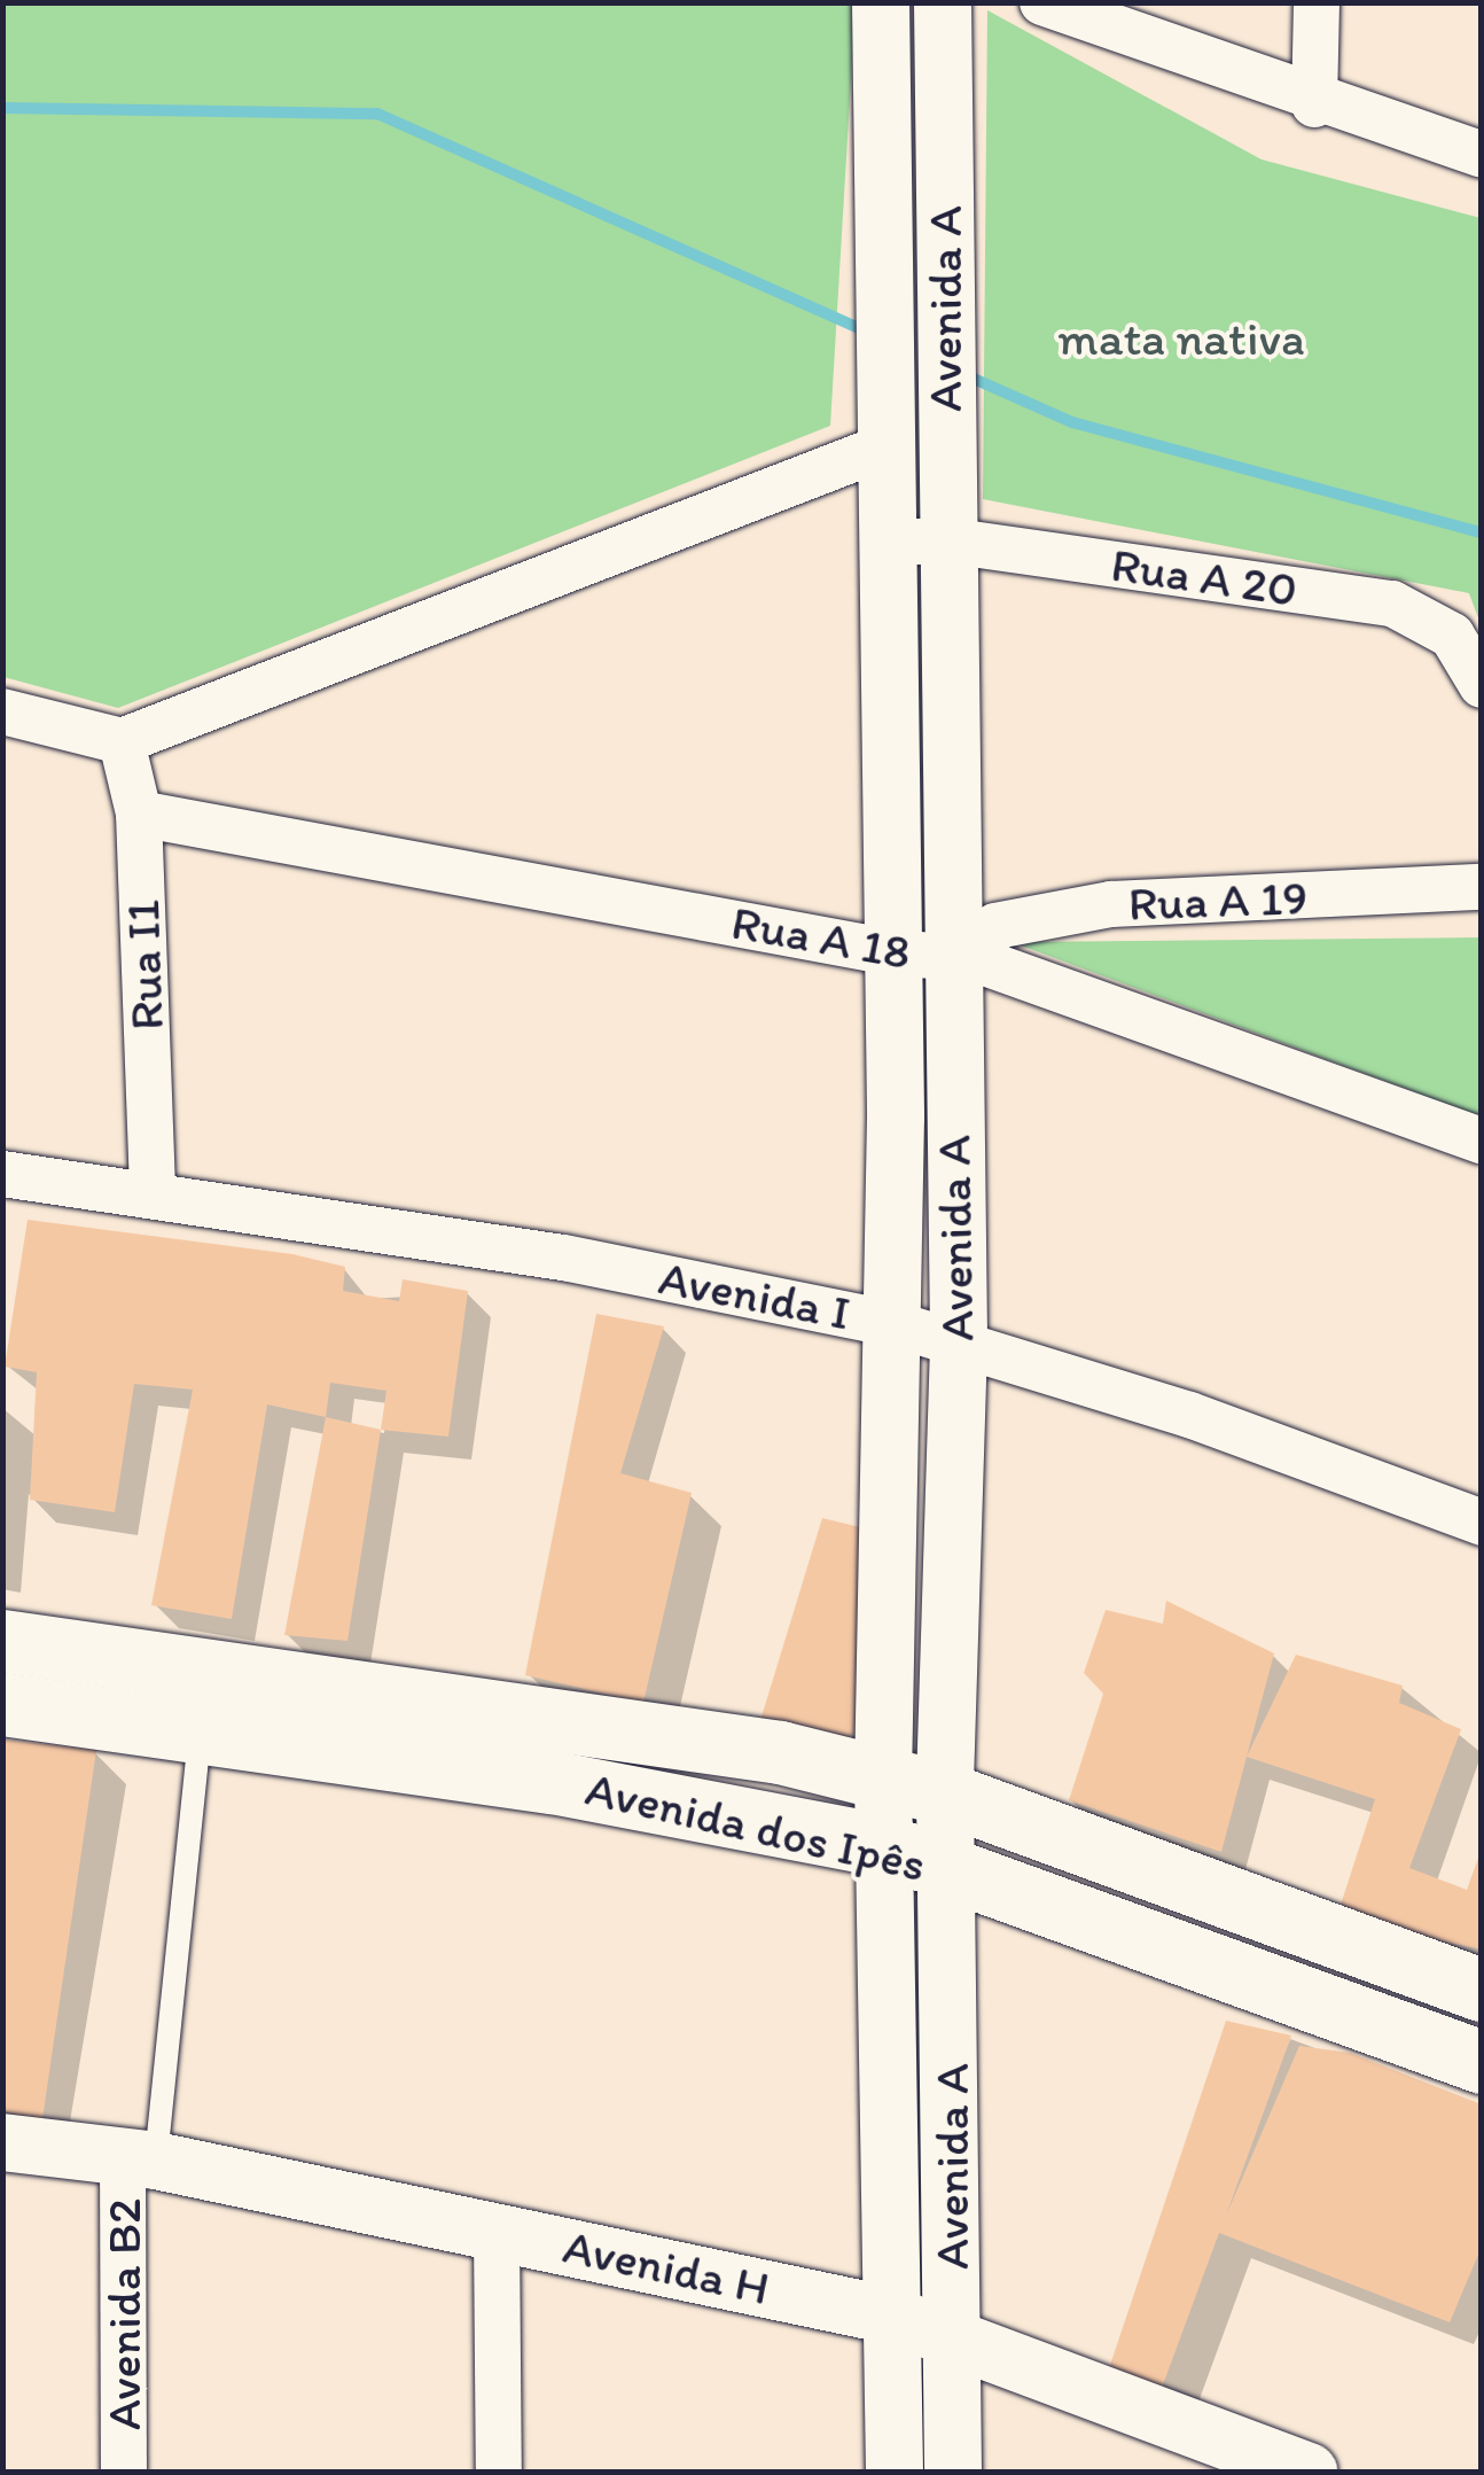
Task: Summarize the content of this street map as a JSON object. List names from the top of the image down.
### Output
{
  "streets": {
    "main road": ["Avenida dos Ipês"],
    "street": [
      "Avenida A",
      "Rua A 20",
      "Rua A 19",
      "Rua A 18",
      "Rua I1",
      "Avenida I",
      "Avenida H",
      "Avenida B2"
    ]
  },
  "crossings": [
    ["Avenida A", "Rua A 20"],
    ["Avenida A", "Rua A 19"],
    ["Avenida A", "Rua A 18"],
    ["Avenida A", "Avenida I"],
    ["Avenida A", "Avenida dos Ipês"],
    ["Avenida A", "Avenida H"],
    ["Rua A 19", "Rua A 18"],
    ["Rua A 18", "Rua I1"],
    ["Rua I1", "Avenida I"],
    ["Avenida H", "Avenida B2"]
  ],
  "parks": ["mata nativa"]
}
